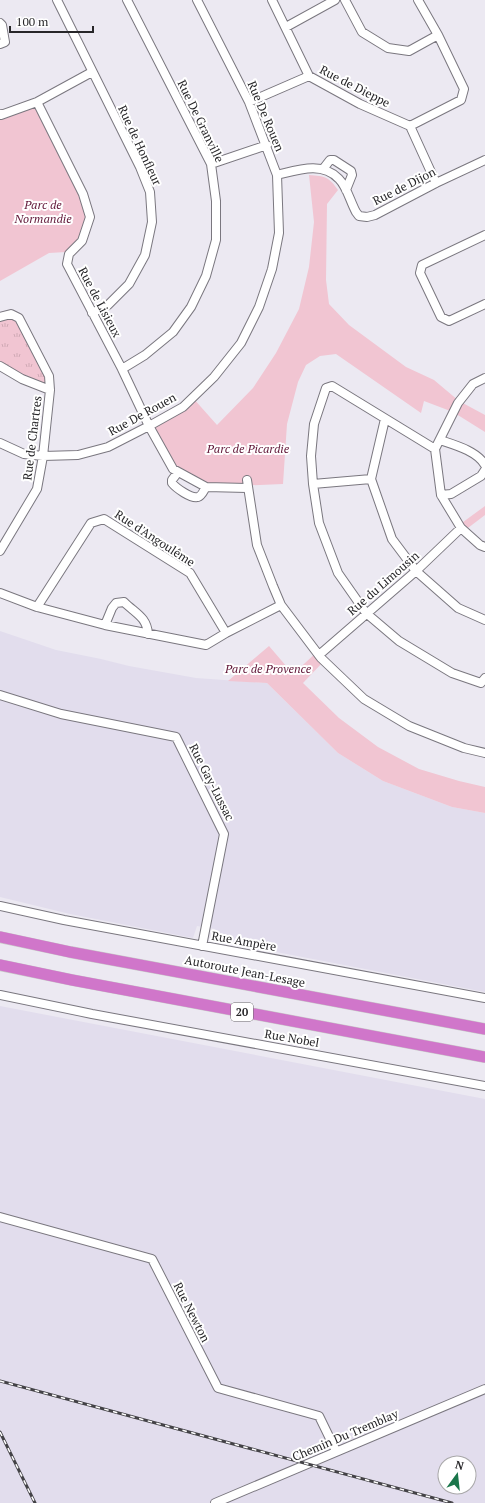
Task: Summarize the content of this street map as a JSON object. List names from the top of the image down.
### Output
{
  "streets": {
    "highway": ["Autoroute Jean-Lesage", "20"],
    "street": [
      "Rue de Dieppe",
      "Rue De Rouen",
      "Rue De Granville",
      "Rue de Honfleur",
      "Rue de Dijon",
      "Rue de Lisieux",
      "Rue de Chartres",
      "Rue d'Angoulême",
      "Rue du Limousin",
      "Rue Gay-Lussac",
      "Rue Ampère",
      "Rue Nobel",
      "Rue Newton",
      "Chemin Du Tremblay"
    ]
  },
  "crossings": [
    ["Rue De Rouen", "Rue de Lisieux"],
    ["Rue De Rouen", "Rue de Chartres"],
    ["Rue De Granville", "Rue de Lisieux"],
    ["Rue de Honfleur", "Rue de Lisieux"],
    ["Rue Gay-Lussac", "Rue Ampère"],
    ["Rue Newton", "Chemin Du Tremblay"]
  ],
  "parks": ["Parc de Normandie", "Parc de Picardie", "Parc de Provence"],
  "scale_bar": "100 m",
  "north": "top"
}
